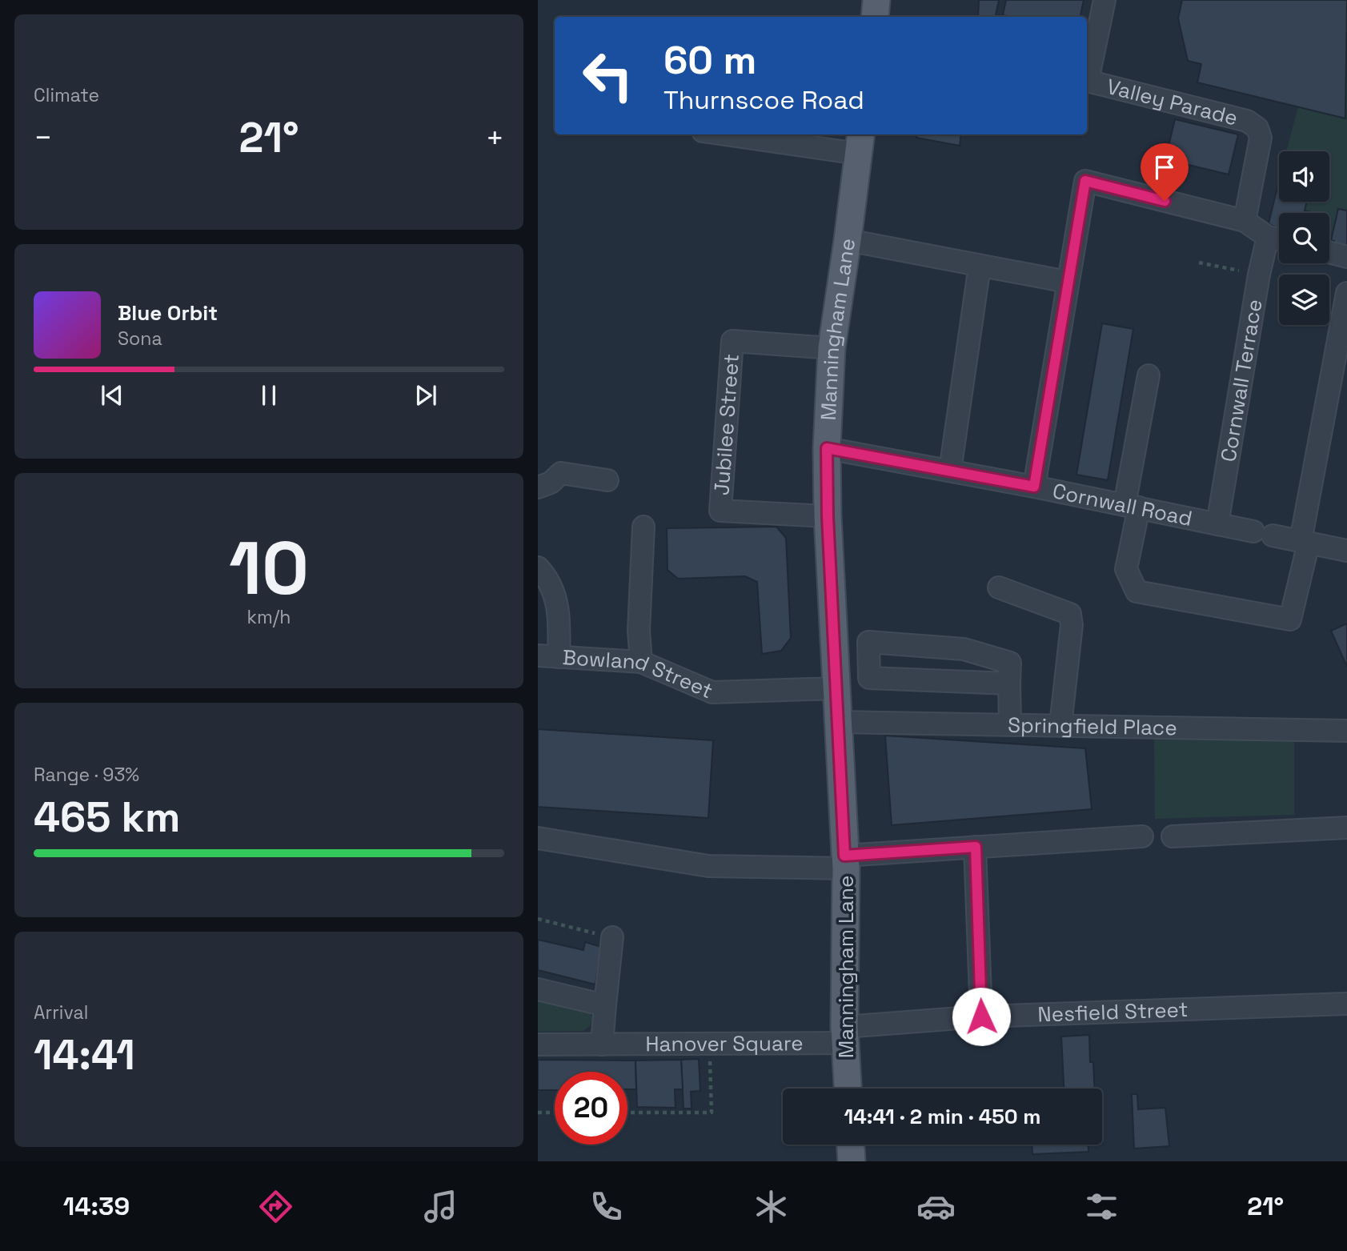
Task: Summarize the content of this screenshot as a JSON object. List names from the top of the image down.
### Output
{
  "streets": {
    "main road": ["Manningham Lane"],
    "street": [
      "Valley Parade",
      "Cornwall Terrace",
      "Jubilee Street",
      "Cornwall Road",
      "Bowland Street",
      "Springfield Place",
      "Nesfield Street",
      "Hanover Square"
    ]
  },
  "crossings": [
    ["Manningham Lane", "Jubilee Street"],
    ["Manningham Lane", "Cornwall Road"],
    ["Manningham Lane", "Bowland Street"],
    ["Manningham Lane", "Springfield Place"],
    ["Manningham Lane", "Nesfield Street"],
    ["Manningham Lane", "Hanover Square"],
    ["Cornwall Terrace", "Cornwall Road"],
    ["Nesfield Street", "Hanover Square"]
  ],
  "page": {
    "tile": [
      "Climate",
      ["10", "km/h"],
      ["Range · 93%", "465 km"],
      ["Arrival", "14:41"]
    ],
    "turn": ["60 m", "Thurnscoe Road"],
    "heat": ["−", "21°", "+"],
    "song": ["Blue Orbit", "Sona"],
    "limit": "20",
    "trip": "14:41 · 2 min · 450 m",
    "tabs": ["14:39", "21°"]
  }
}
